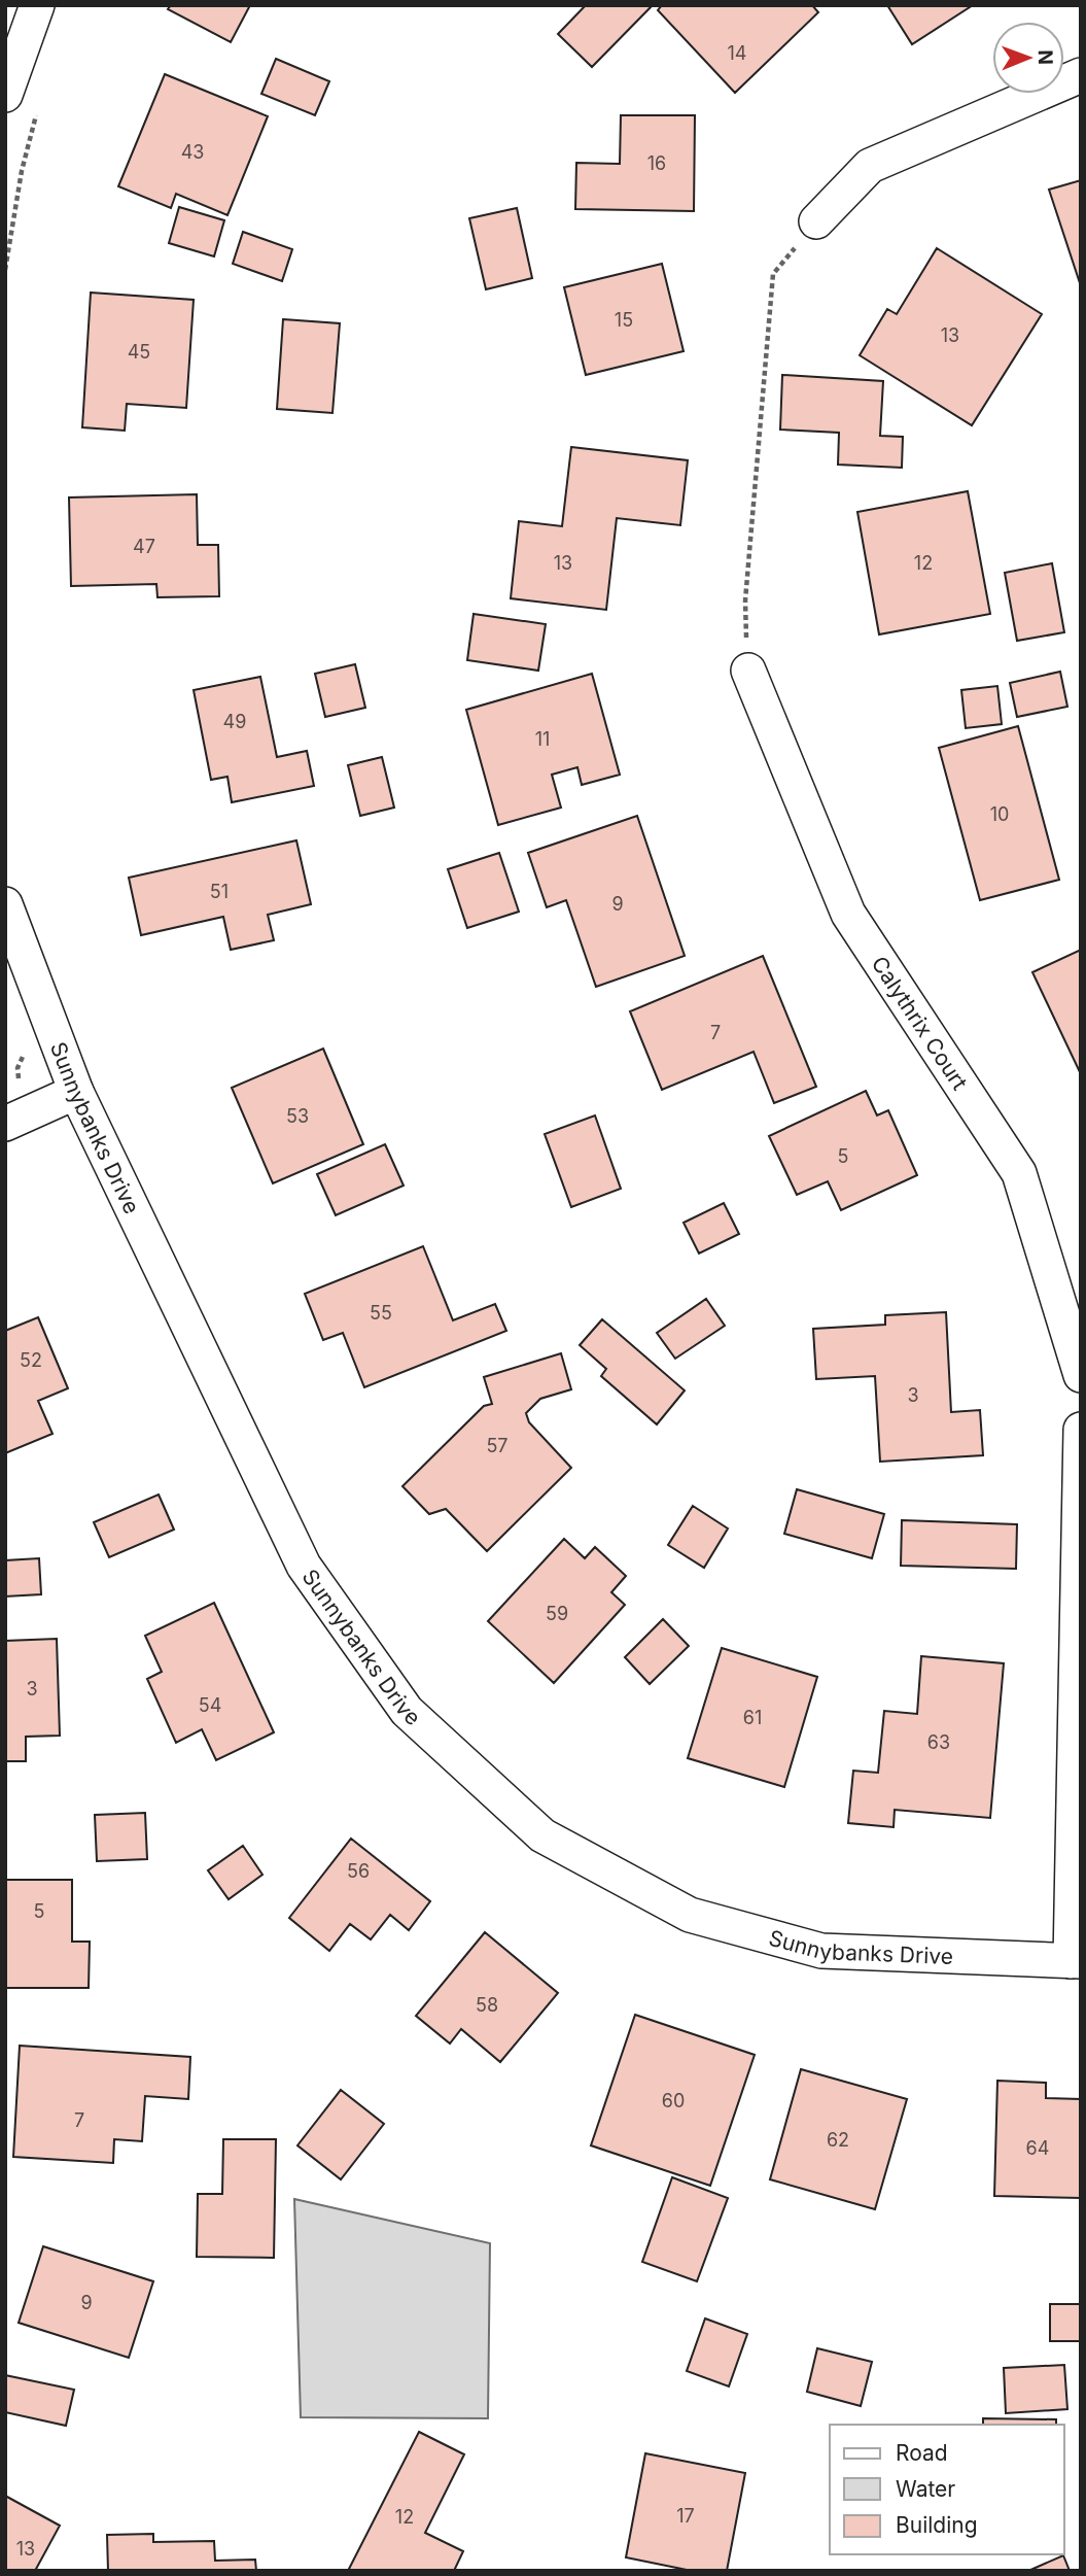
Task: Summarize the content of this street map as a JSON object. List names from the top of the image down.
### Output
{
  "streets": {
    "street": ["Calythrix Court", "Sunnybanks Drive"]
  },
  "house_numbers": [
    "14",
    "43",
    "16",
    "15",
    "13",
    "45",
    "47",
    "13",
    "12",
    "49",
    "11",
    "10",
    "51",
    "9",
    "7",
    "53",
    "5",
    "55",
    "52",
    "3",
    "57",
    "59",
    "3",
    "54",
    "61",
    "63",
    "56",
    "5",
    "58",
    "60",
    "7",
    "62",
    "64",
    "9",
    "17",
    "12",
    "13"
  ],
  "legend": ["Road", "Water", "Building"],
  "north": "right"
}
